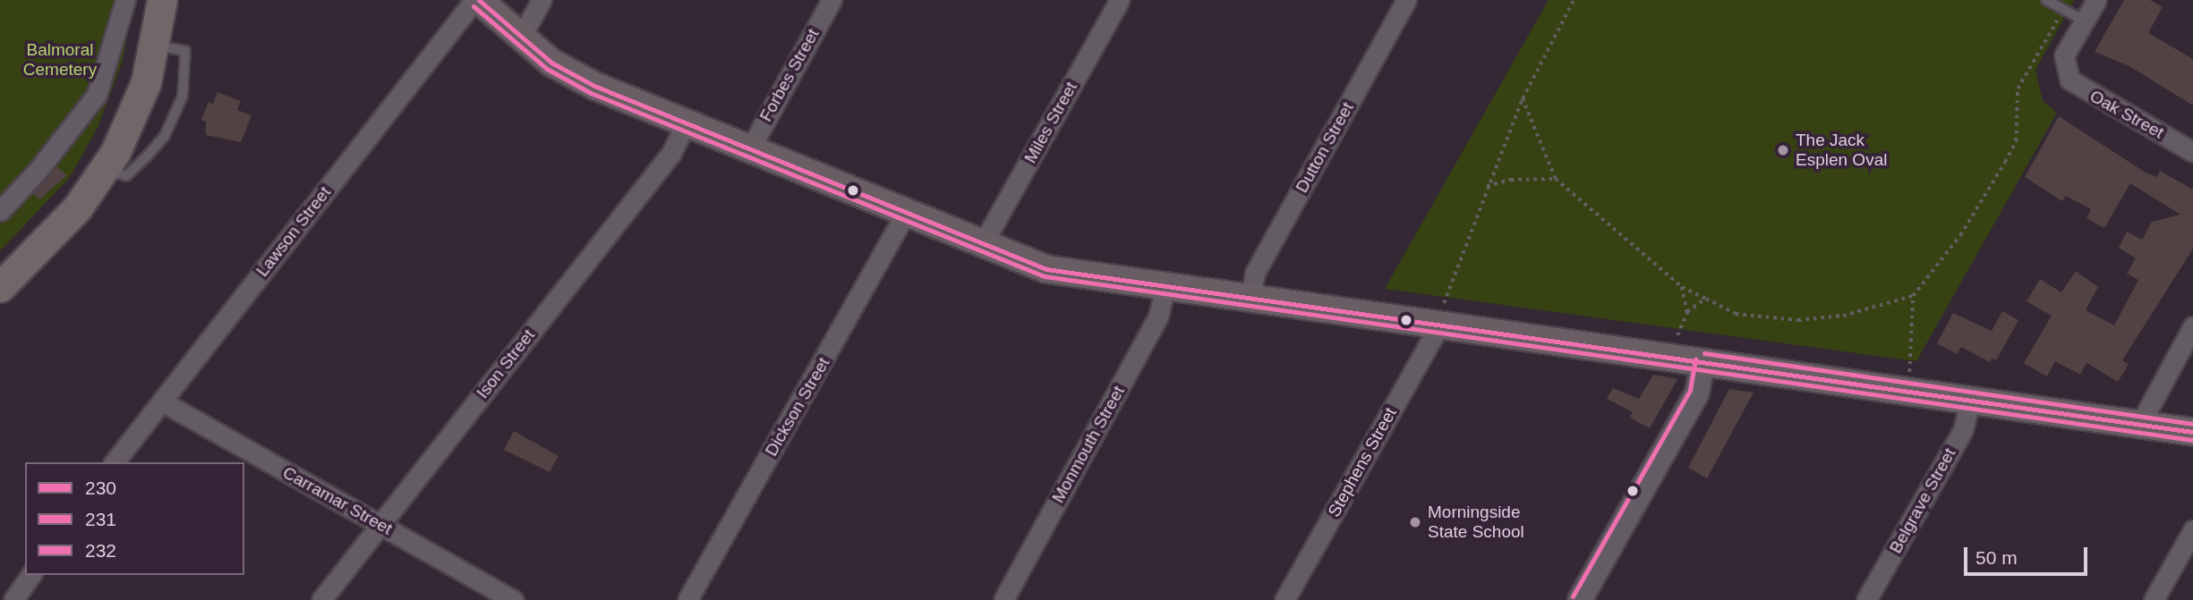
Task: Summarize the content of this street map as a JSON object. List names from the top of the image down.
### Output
{
  "streets": {
    "street": [
      "Forbes Street",
      "Oak Street",
      "Miles Street",
      "Dutton Street",
      "Lawson Street",
      "Ison Street",
      "Dickson Street",
      "Monmouth Street",
      "Stephens Street",
      "Carramar Street",
      "Belgrave Street"
    ]
  },
  "crossings": [
    ["Lawson Street", "Carramar Street"],
    ["Ison Street", "Carramar Street"]
  ],
  "parks": ["Balmoral Cemetery"],
  "places": ["The Jack Esplen Oval", "Morningside State School"],
  "lines": ["transit line 230", "transit line 231", "transit line 232"],
  "legend": ["230", "231", "232"],
  "scale_bar": "50 m"
}
